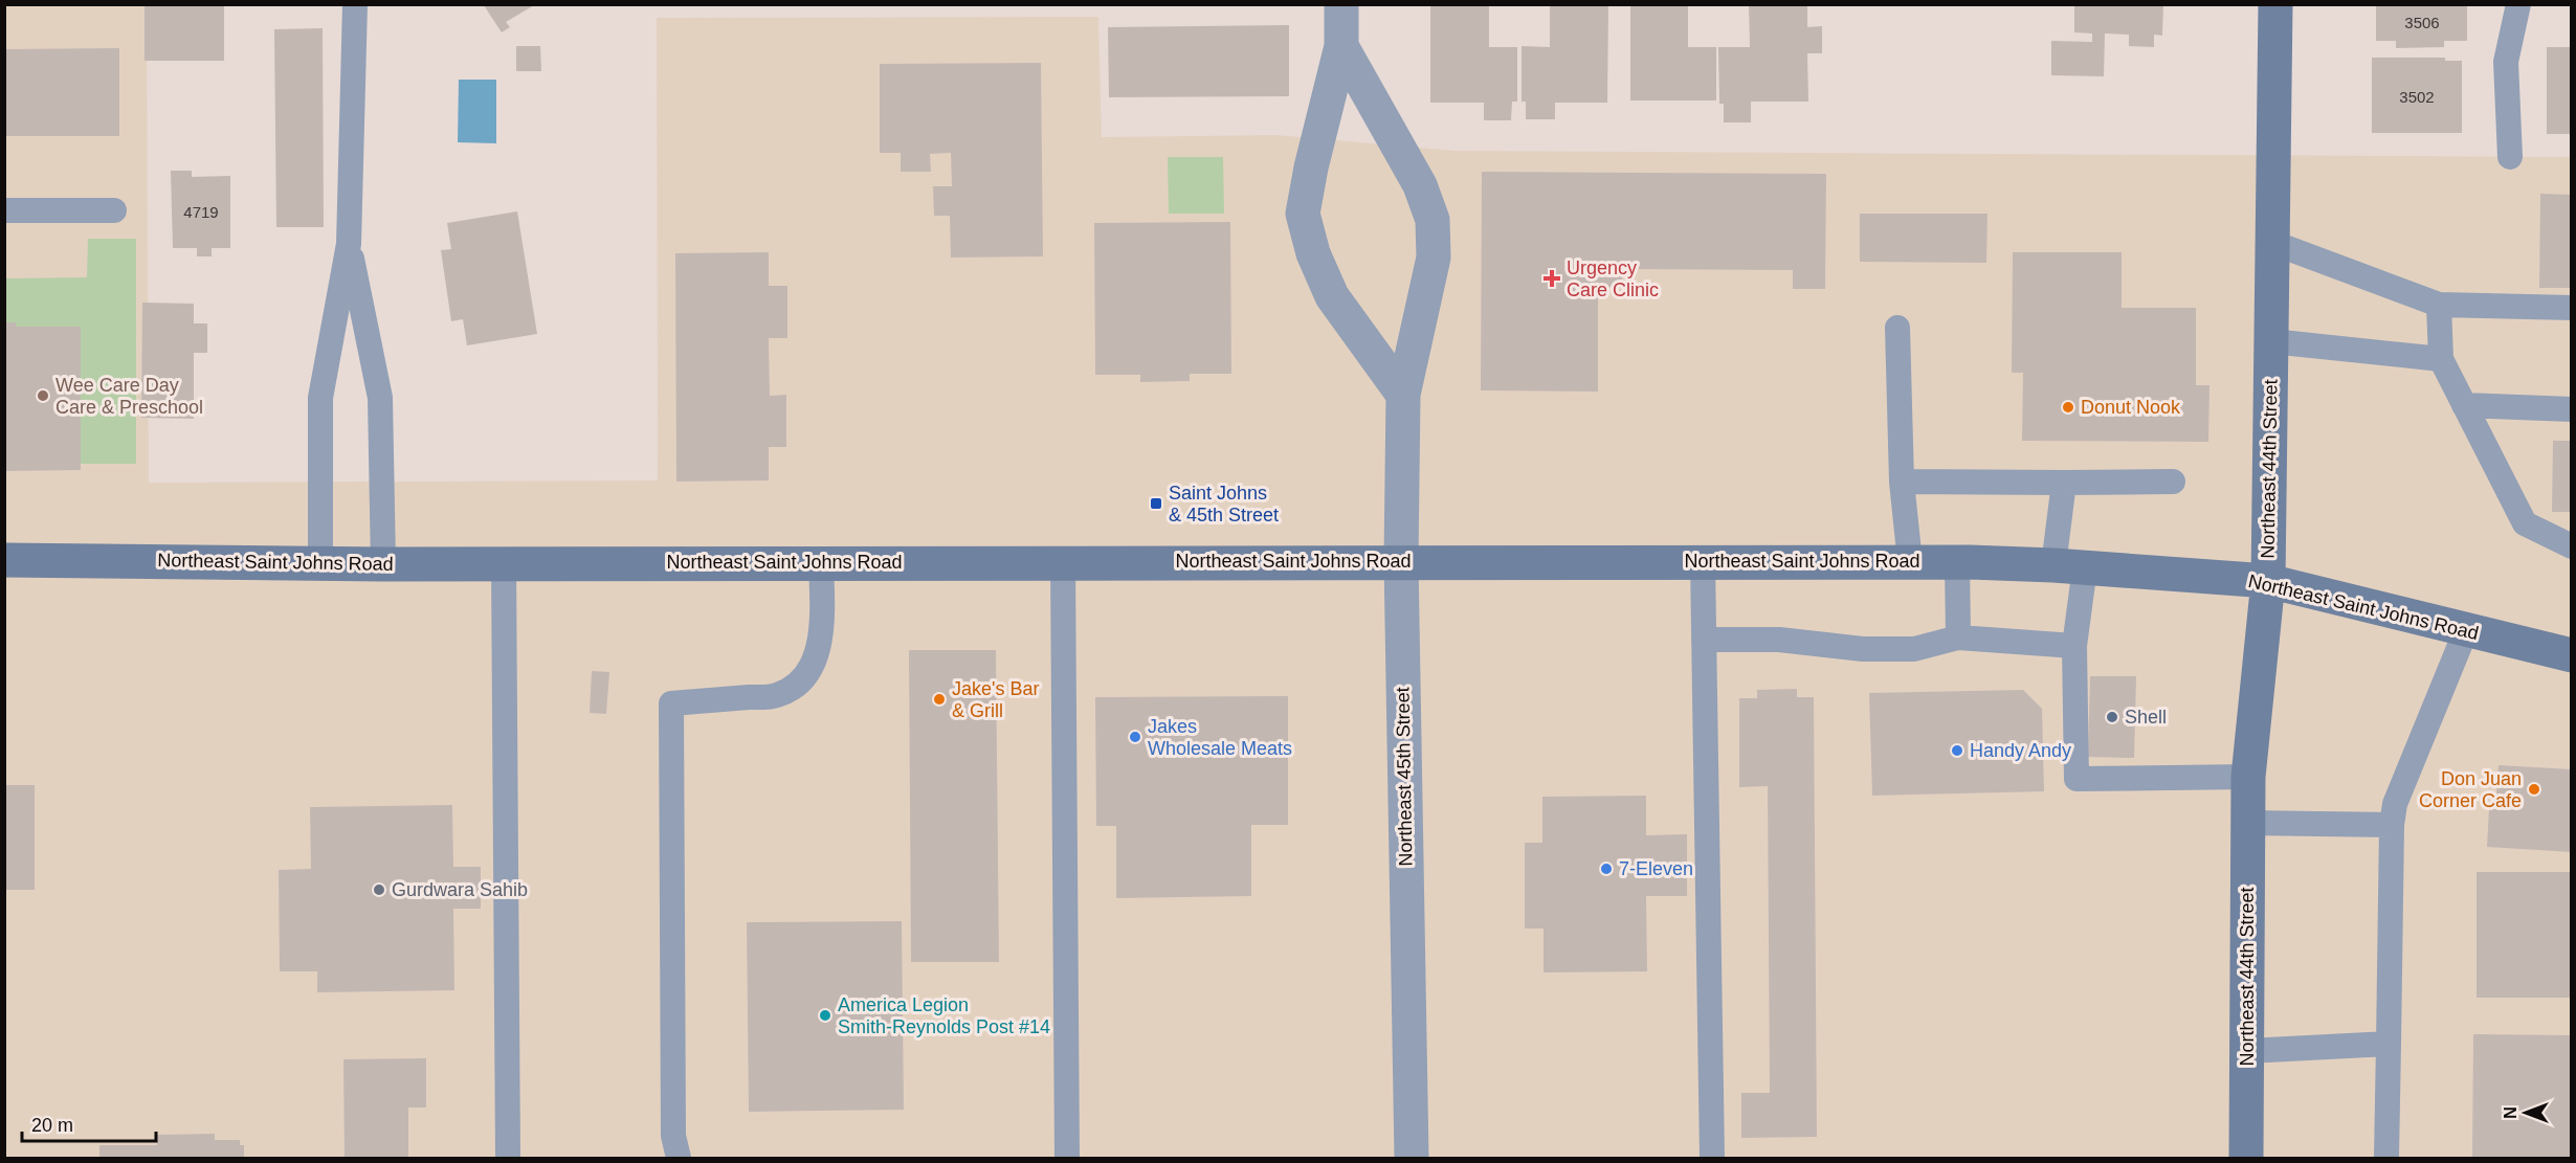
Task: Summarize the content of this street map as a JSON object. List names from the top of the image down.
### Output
{
  "streets": {
    "main road": ["Northeast 44th Street", "Northeast Saint Johns Road"],
    "street": ["Northeast 45th Street"]
  },
  "crossings": [
    ["Northeast 44th Street", "Northeast Saint Johns Road"],
    ["Northeast Saint Johns Road", "Northeast 45th Street"]
  ],
  "places": {
    "health": ["Urgency Care Clinic"],
    "other": [
      "Wee Care Day Care & Preschool",
      "Donut Nook",
      "Jake's Bar & Grill",
      "Shell",
      "Jakes Wholesale Meats",
      "Handy Andy",
      "Don Juan Corner Cafe",
      "7-Eleven",
      "Gurdwara Sahib",
      "America Legion Smith-Reynolds Post #14"
    ],
    "transit": ["Saint Johns & 45th Street"]
  },
  "house_numbers": ["3506", "3502", "4719"],
  "scale_bar": "20 m",
  "north": "left"
}
